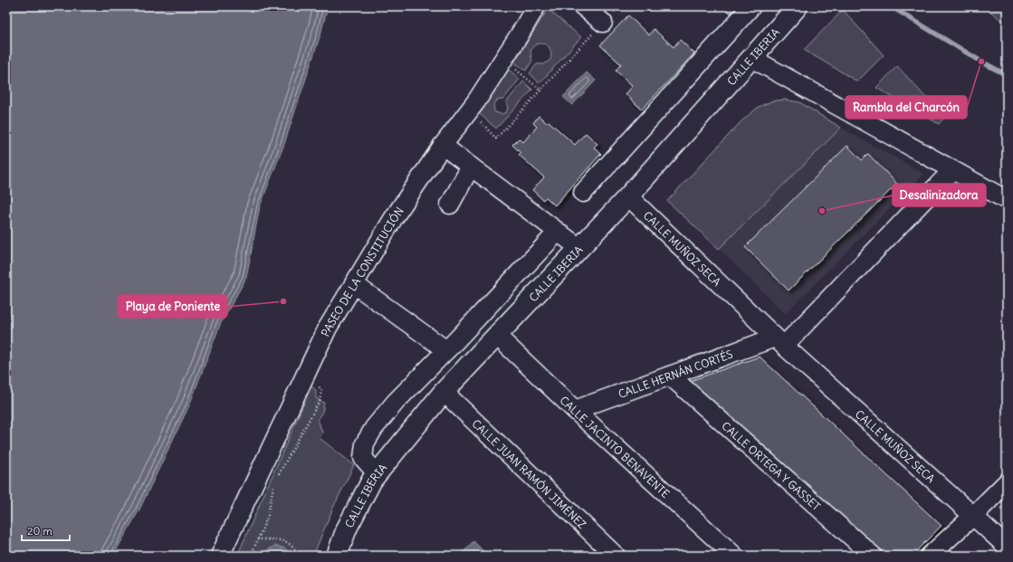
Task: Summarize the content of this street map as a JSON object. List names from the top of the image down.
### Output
{
  "streets": {
    "main road": ["CALLE IBERIA"],
    "street": [
      "CALLE MUÑOZ SECA",
      "PASEO DE LA CONSTITUCIÓN",
      "CALLE HERNÁN CORTÉS",
      "CALLE JACINTO BENAVENTE",
      "CALLE ORTEGA Y GASSET",
      "CALLE JUAN RAMÓN JIMÉNEZ"
    ]
  },
  "crossings": [
    ["CALLE IBERIA", "CALLE MUÑOZ SECA"],
    ["CALLE IBERIA", "CALLE JACINTO BENAVENTE"],
    ["CALLE IBERIA", "CALLE JUAN RAMÓN JIMÉNEZ"],
    ["CALLE MUÑOZ SECA", "CALLE HERNÁN CORTÉS"],
    ["CALLE HERNÁN CORTÉS", "CALLE JACINTO BENAVENTE"],
    ["CALLE HERNÁN CORTÉS", "CALLE ORTEGA Y GASSET"]
  ],
  "places": ["Rambla del Charcón", "Desalinizadora", "Playa de Poniente"],
  "scale_bar": "20 m"
}
